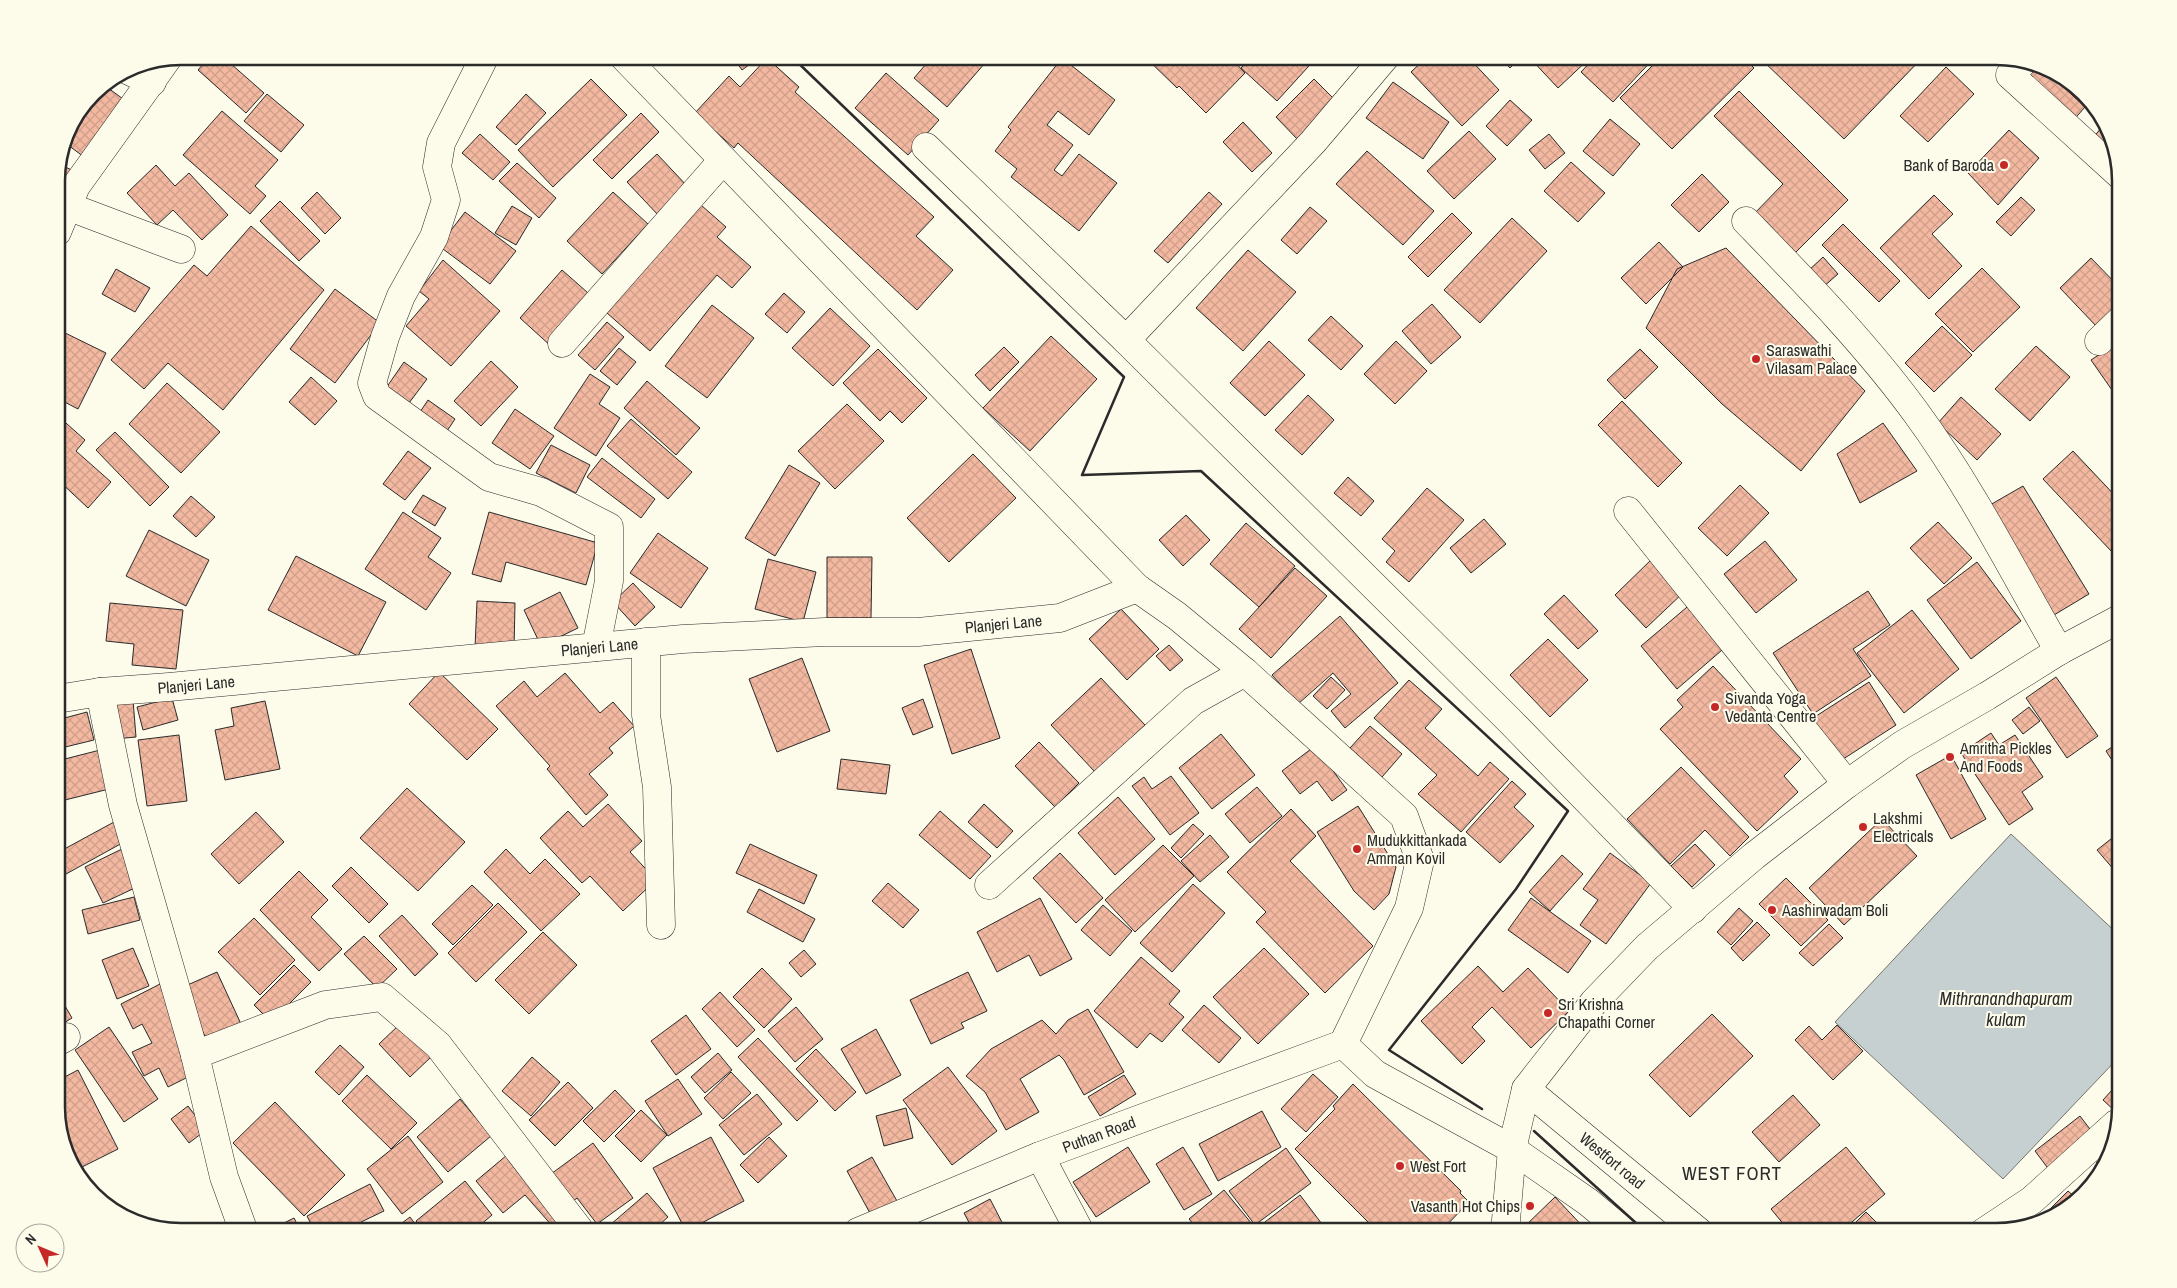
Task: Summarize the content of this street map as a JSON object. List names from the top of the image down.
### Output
{
  "streets": {
    "street": ["Planjeri Lane", "Puthan Road", "Westfort road"]
  },
  "districts": ["WEST FORT"],
  "water": ["Mithranandhapuram kulam"],
  "places": [
    "Bank of Baroda",
    "Saraswathi Vilasam Palace",
    "Sivanda Yoga Vedanta Centre",
    "Amritha Pickles And Foods",
    "Lakshmi Electricals",
    "Mudukkittankada Amman Kovil",
    "Aashirwadam Boli",
    "Sri Krishna Chapathi Corner",
    "West Fort",
    "Vasanth Hot Chips"
  ],
  "north": "top left"
}
